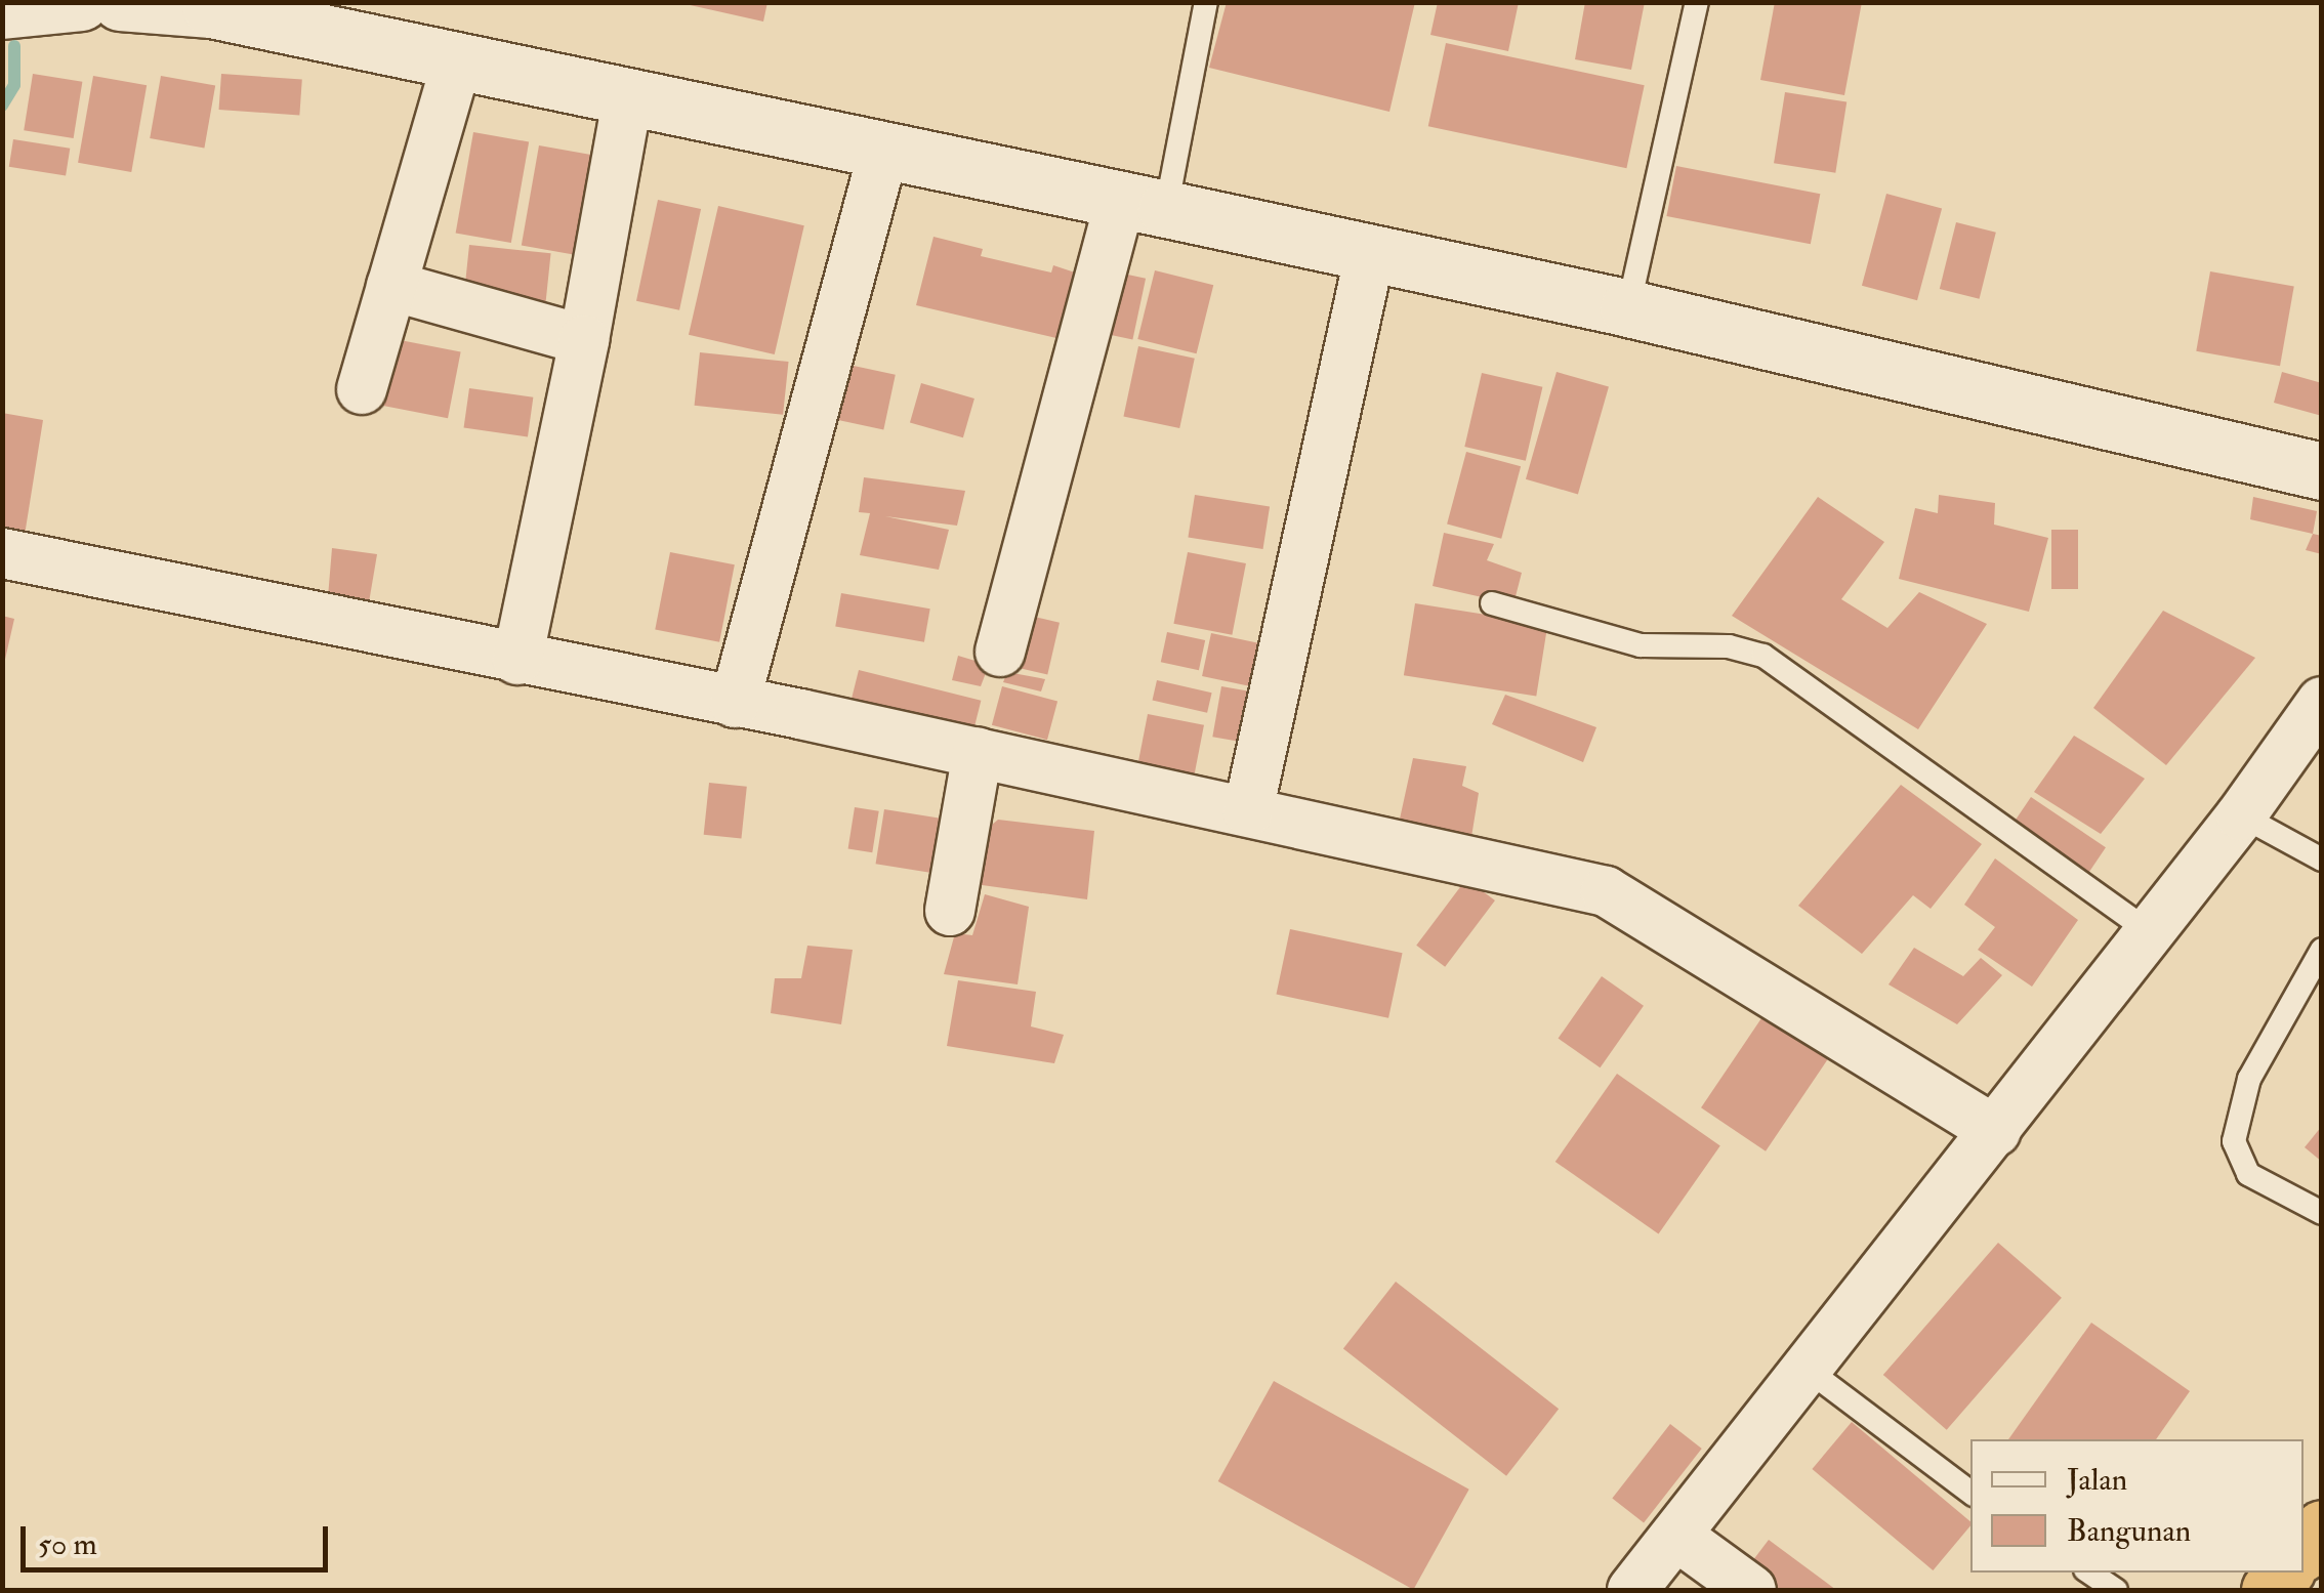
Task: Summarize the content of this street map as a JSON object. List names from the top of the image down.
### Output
{
  "legend": ["Jalan", "Bangunan"],
  "scale_bar": "50 m"
}
